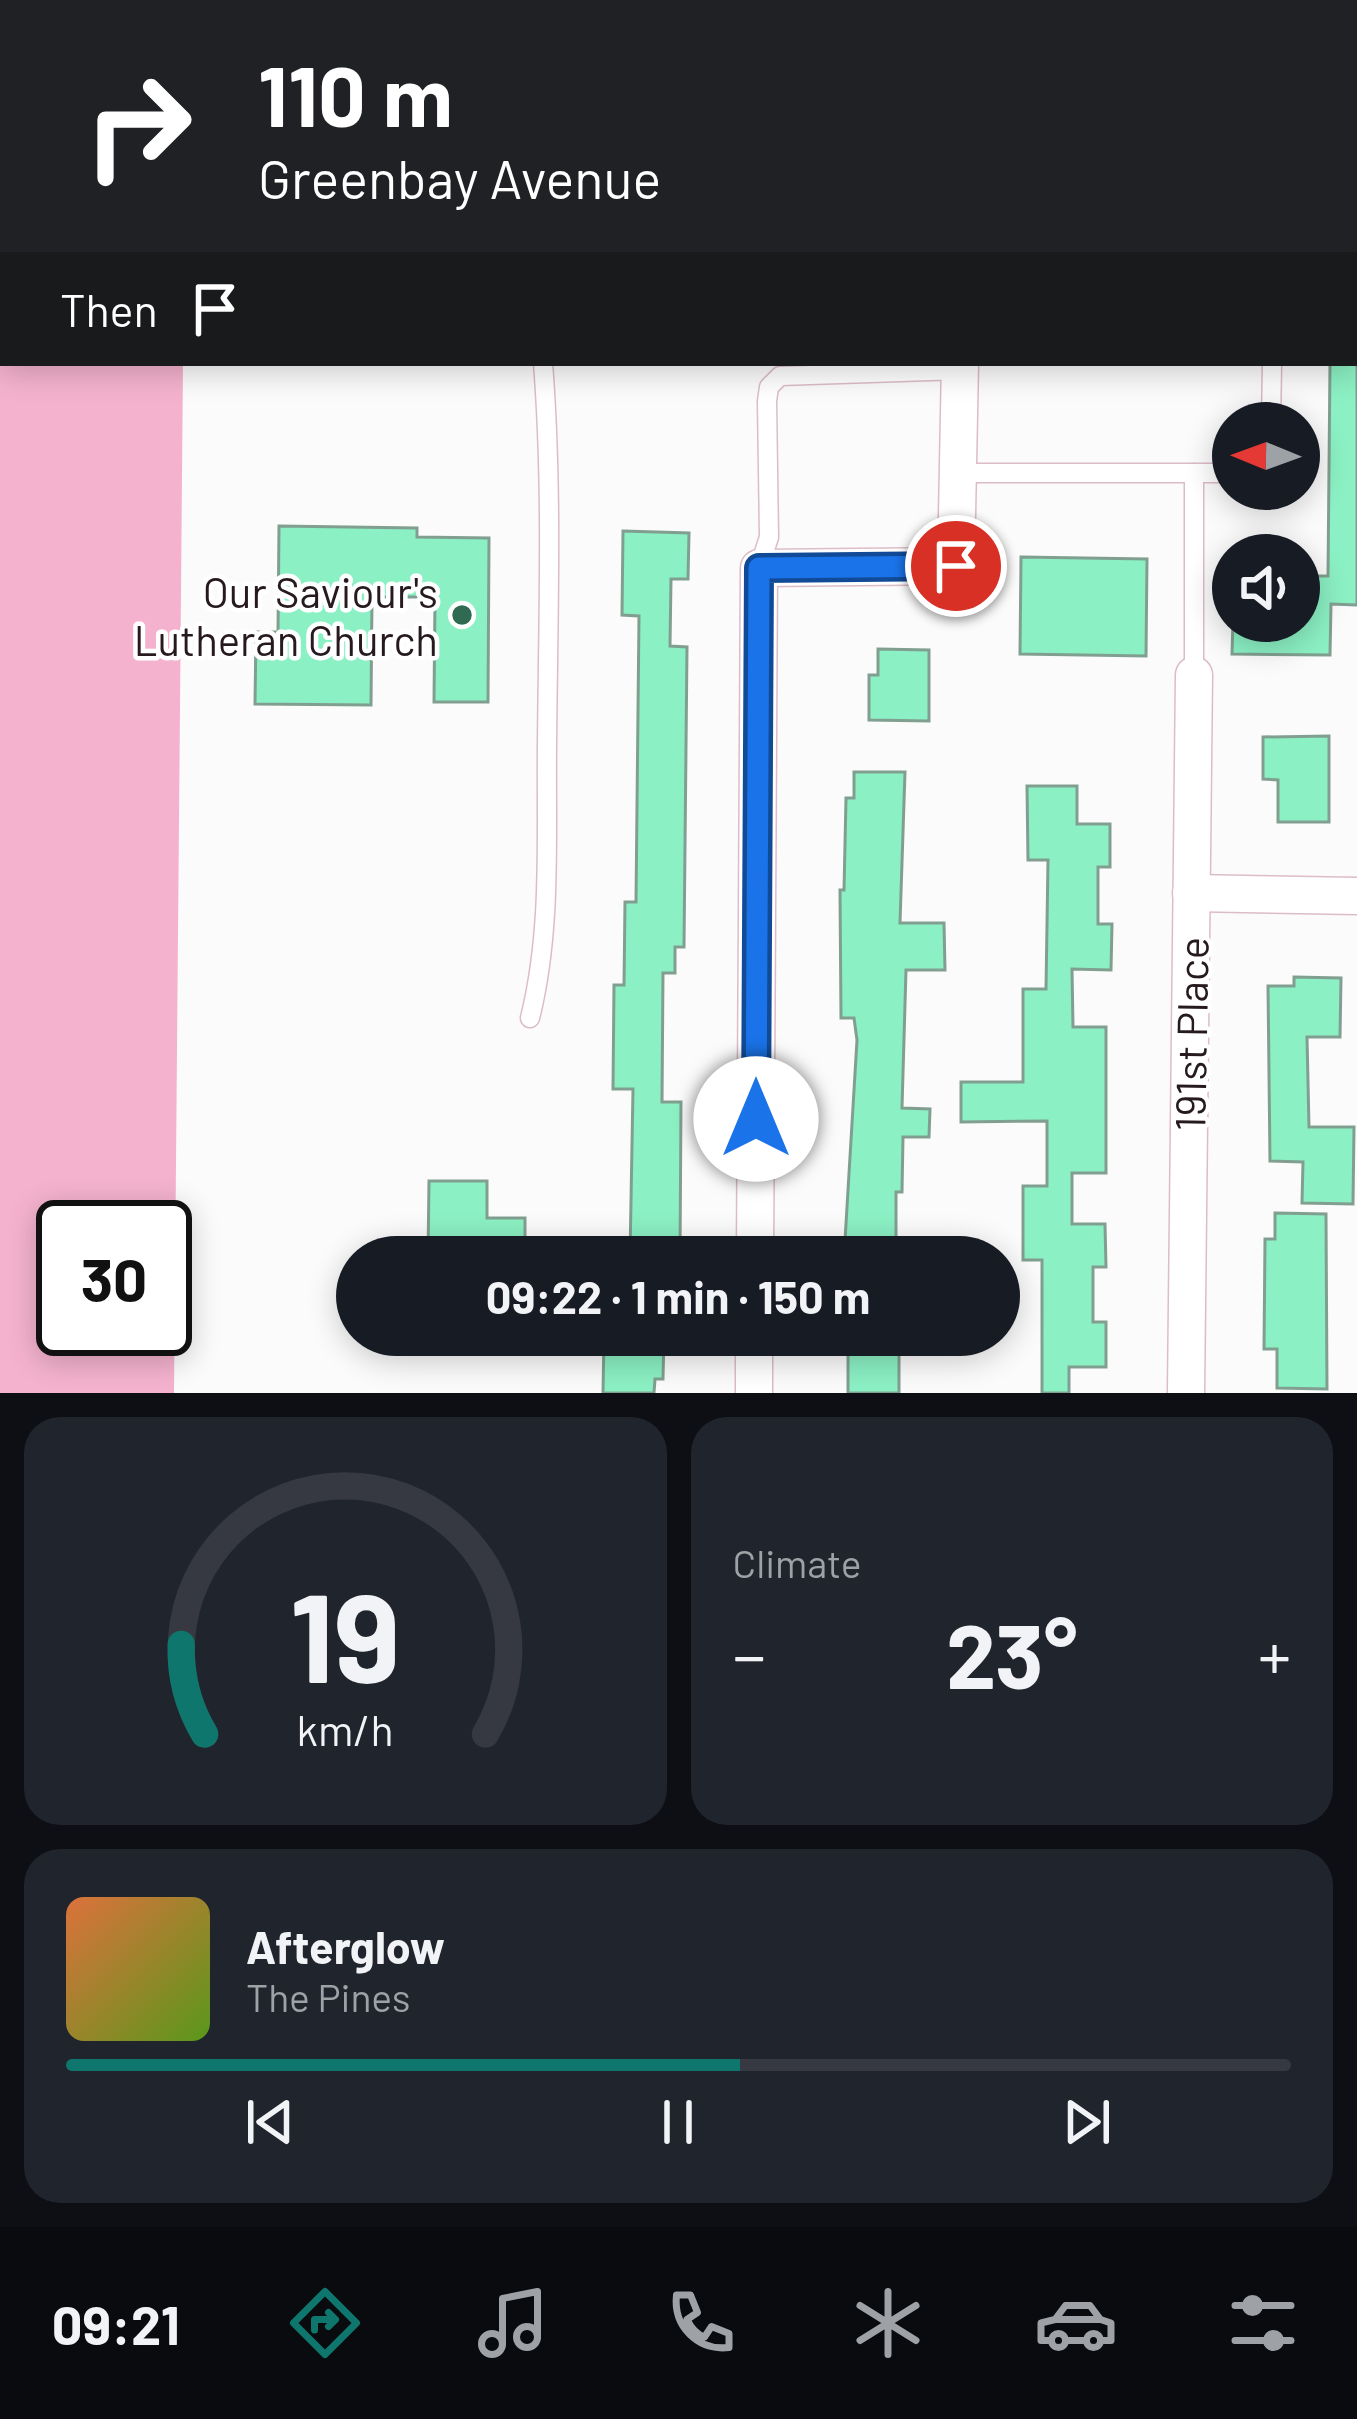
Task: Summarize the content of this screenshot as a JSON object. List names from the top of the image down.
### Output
{
  "streets": {
    "street": ["191st Place"]
  },
  "places": ["Our Saviour's Lutheran Church"],
  "north": "left",
  "page": {
    "turn": ["110 m", "Greenbay Avenue"],
    "then": "Then",
    "limit": "30",
    "trip": "09:22 · 1 min · 150 m",
    "tile": "Climate",
    "heat": ["−", "23°", "+"],
    "song": ["Afterglow", "The Pines"],
    "tabs": "09:21",
    "gauge": ["19", "km/h"]
  }
}
